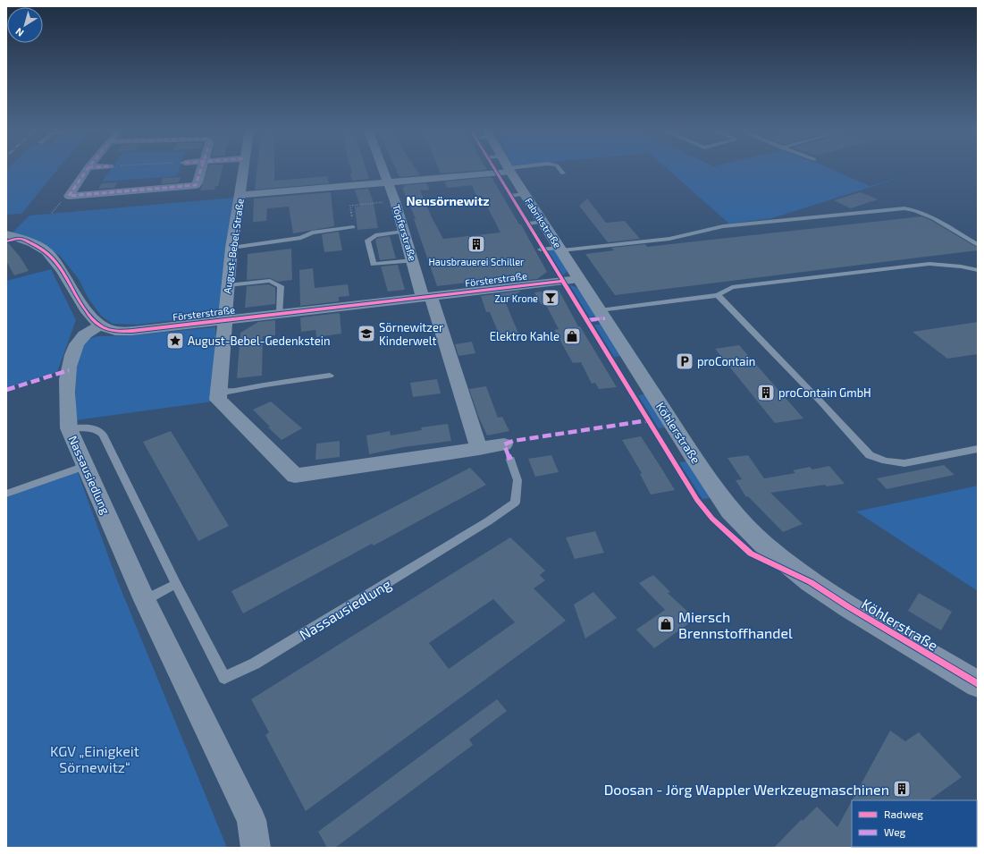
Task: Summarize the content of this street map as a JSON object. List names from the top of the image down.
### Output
{
  "streets": {
    "street": [
      "Fabrikstraße",
      "Töpferstraße",
      "August-Bebel-Straße",
      "Försterstraße",
      "Köhlerstraße",
      "Nassausiedlung"
    ]
  },
  "crossings": [
    ["Fabrikstraße", "Försterstraße"],
    ["Fabrikstraße", "Köhlerstraße"],
    ["Töpferstraße", "Försterstraße"],
    ["August-Bebel-Straße", "Försterstraße"],
    ["Försterstraße", "Köhlerstraße"],
    ["Försterstraße", "Nassausiedlung"]
  ],
  "districts": ["Neusörnewitz"],
  "parks": ["KGV „Einigkeit Sörnewitz“"],
  "places": {
    "building": ["Hausbrauerei Schiller", "proContain GmbH", "Doosan - Jörg Wappler Werkzeugmaschinen"],
    "bar": ["Zur Krone"],
    "school or university": ["Sörnewitzer Kinderwelt"],
    "shop": ["Elektro Kahle", "Miersch Brennstoffhandel"],
    "place": ["August-Bebel-Gedenkstein"],
    "parking": ["proContain"]
  },
  "legend": ["Radweg", "Weg"],
  "north": "bottom left"
}
